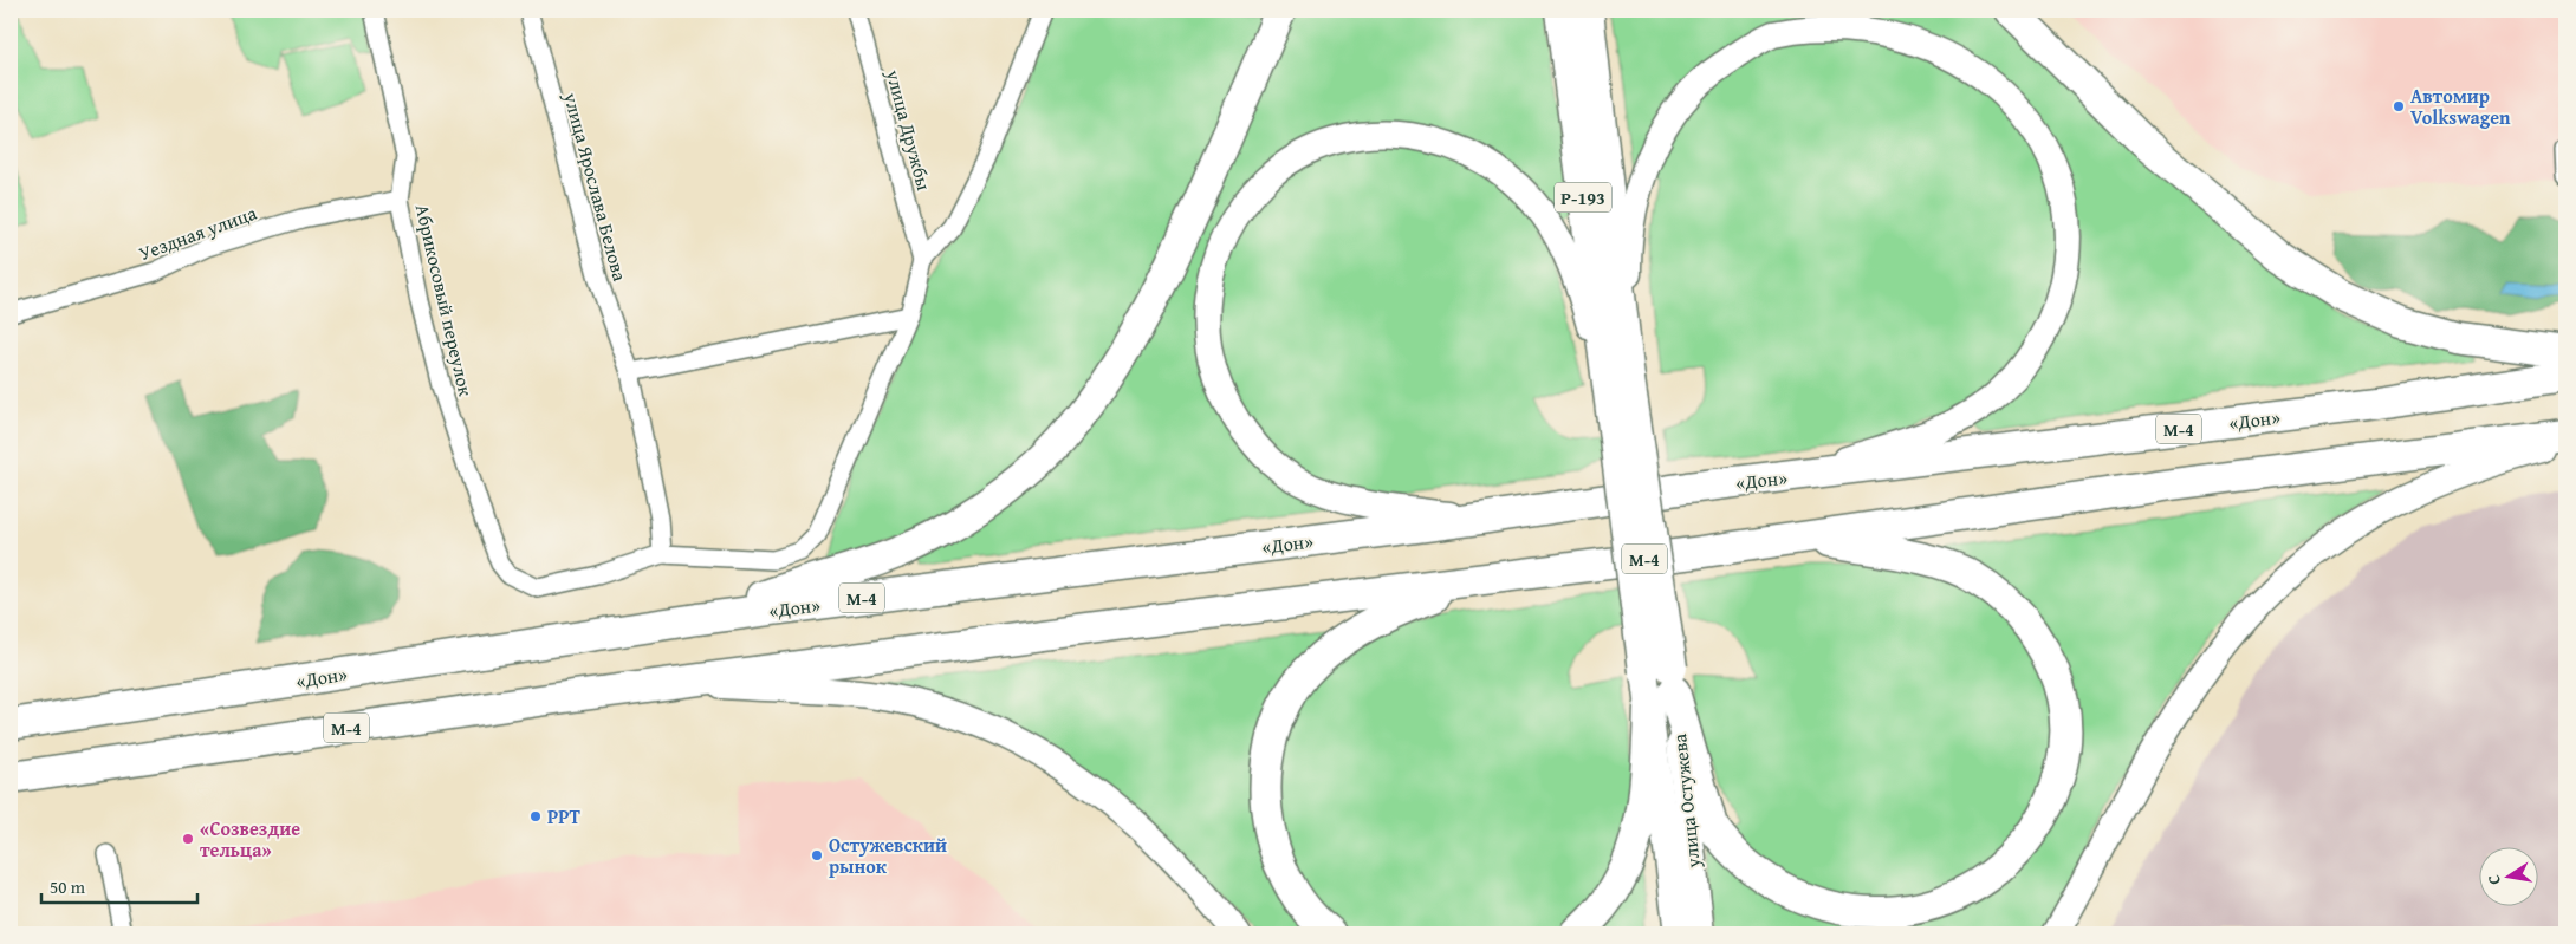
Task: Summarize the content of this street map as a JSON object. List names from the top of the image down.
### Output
{
  "streets": {
    "highway": ["Р-193", "«Дон»", "М-4"],
    "main road": ["улица Остужева"],
    "street": [
      "улица Дружбы",
      "улица Ярослава Белова",
      "Уездная улица",
      "Абрикосовый переулок"
    ]
  },
  "crossings": [
    ["улица Ярослава Белова", "Абрикосовый переулок"],
    ["Р-193", "улица Остужева"],
    ["Уездная улица", "Абрикосовый переулок"]
  ],
  "places": [
    "Автомир Volkswagen",
    "РРТ",
    "«Созвездие тельца»",
    "Остужевский рынок"
  ],
  "scale_bar": "50 m",
  "north": "left"
}
